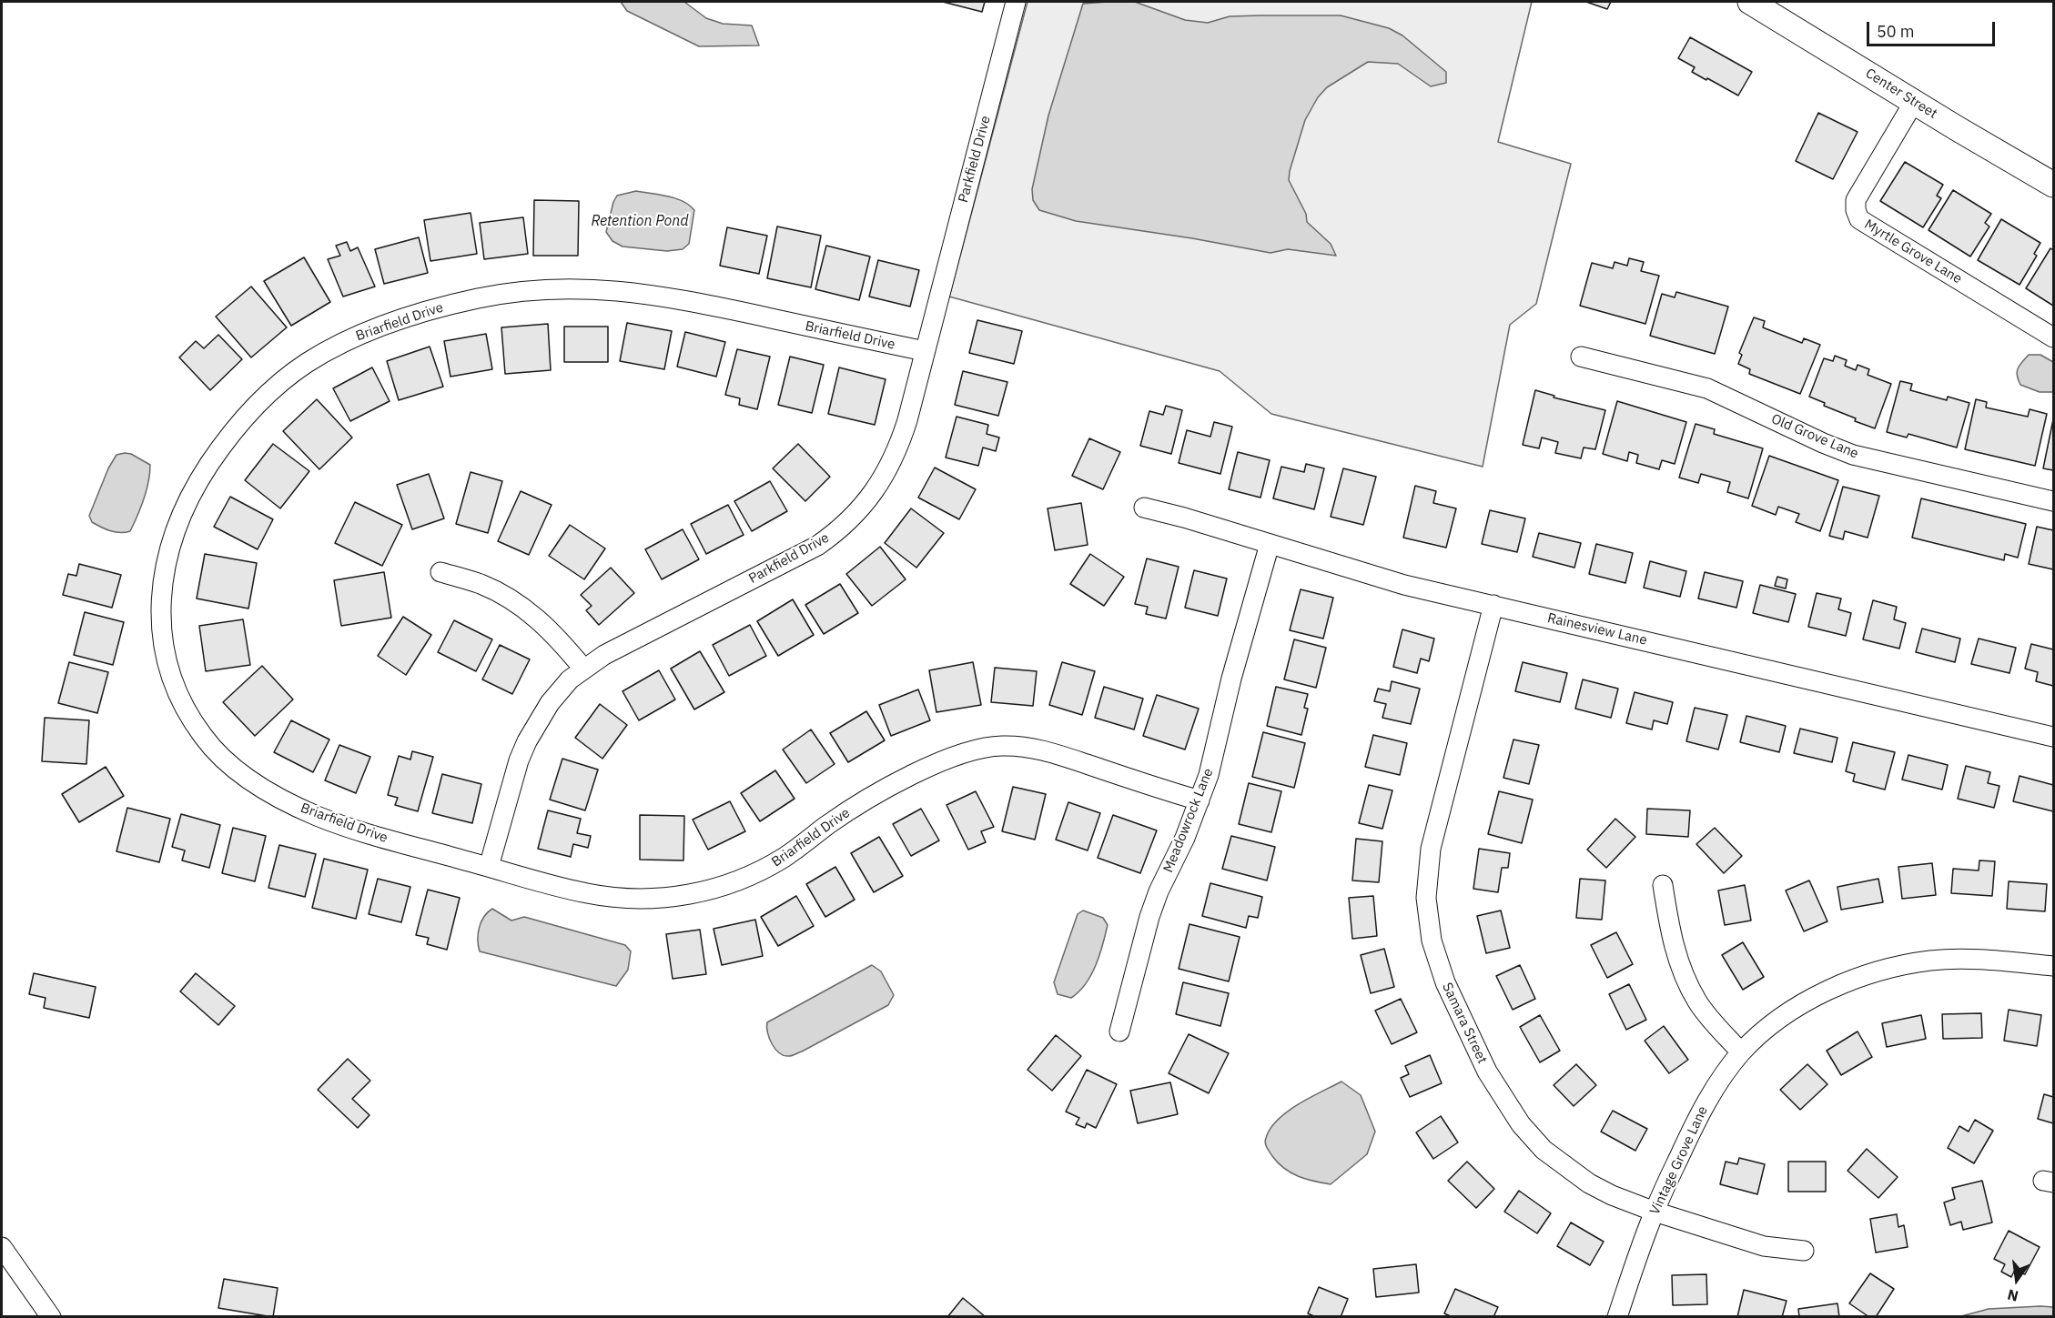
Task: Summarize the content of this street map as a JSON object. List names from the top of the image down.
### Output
{
  "streets": {
    "main road": ["Center Street"],
    "street": [
      "Parkfield Drive",
      "Myrtle Grove Lane",
      "Briarfield Drive",
      "Old Grove Lane",
      "Rainesview Lane",
      "Meadowrock Lane",
      "Samara Street",
      "Vintage Grove Lane"
    ]
  },
  "crossings": [
    ["Center Street", "Myrtle Grove Lane"],
    ["Parkfield Drive", "Briarfield Drive"],
    ["Briarfield Drive", "Meadowrock Lane"],
    ["Rainesview Lane", "Meadowrock Lane"],
    ["Rainesview Lane", "Samara Street"],
    ["Samara Street", "Vintage Grove Lane"]
  ],
  "water": ["Retention Pond"],
  "scale_bar": "50 m",
  "north": "bottom"
}
